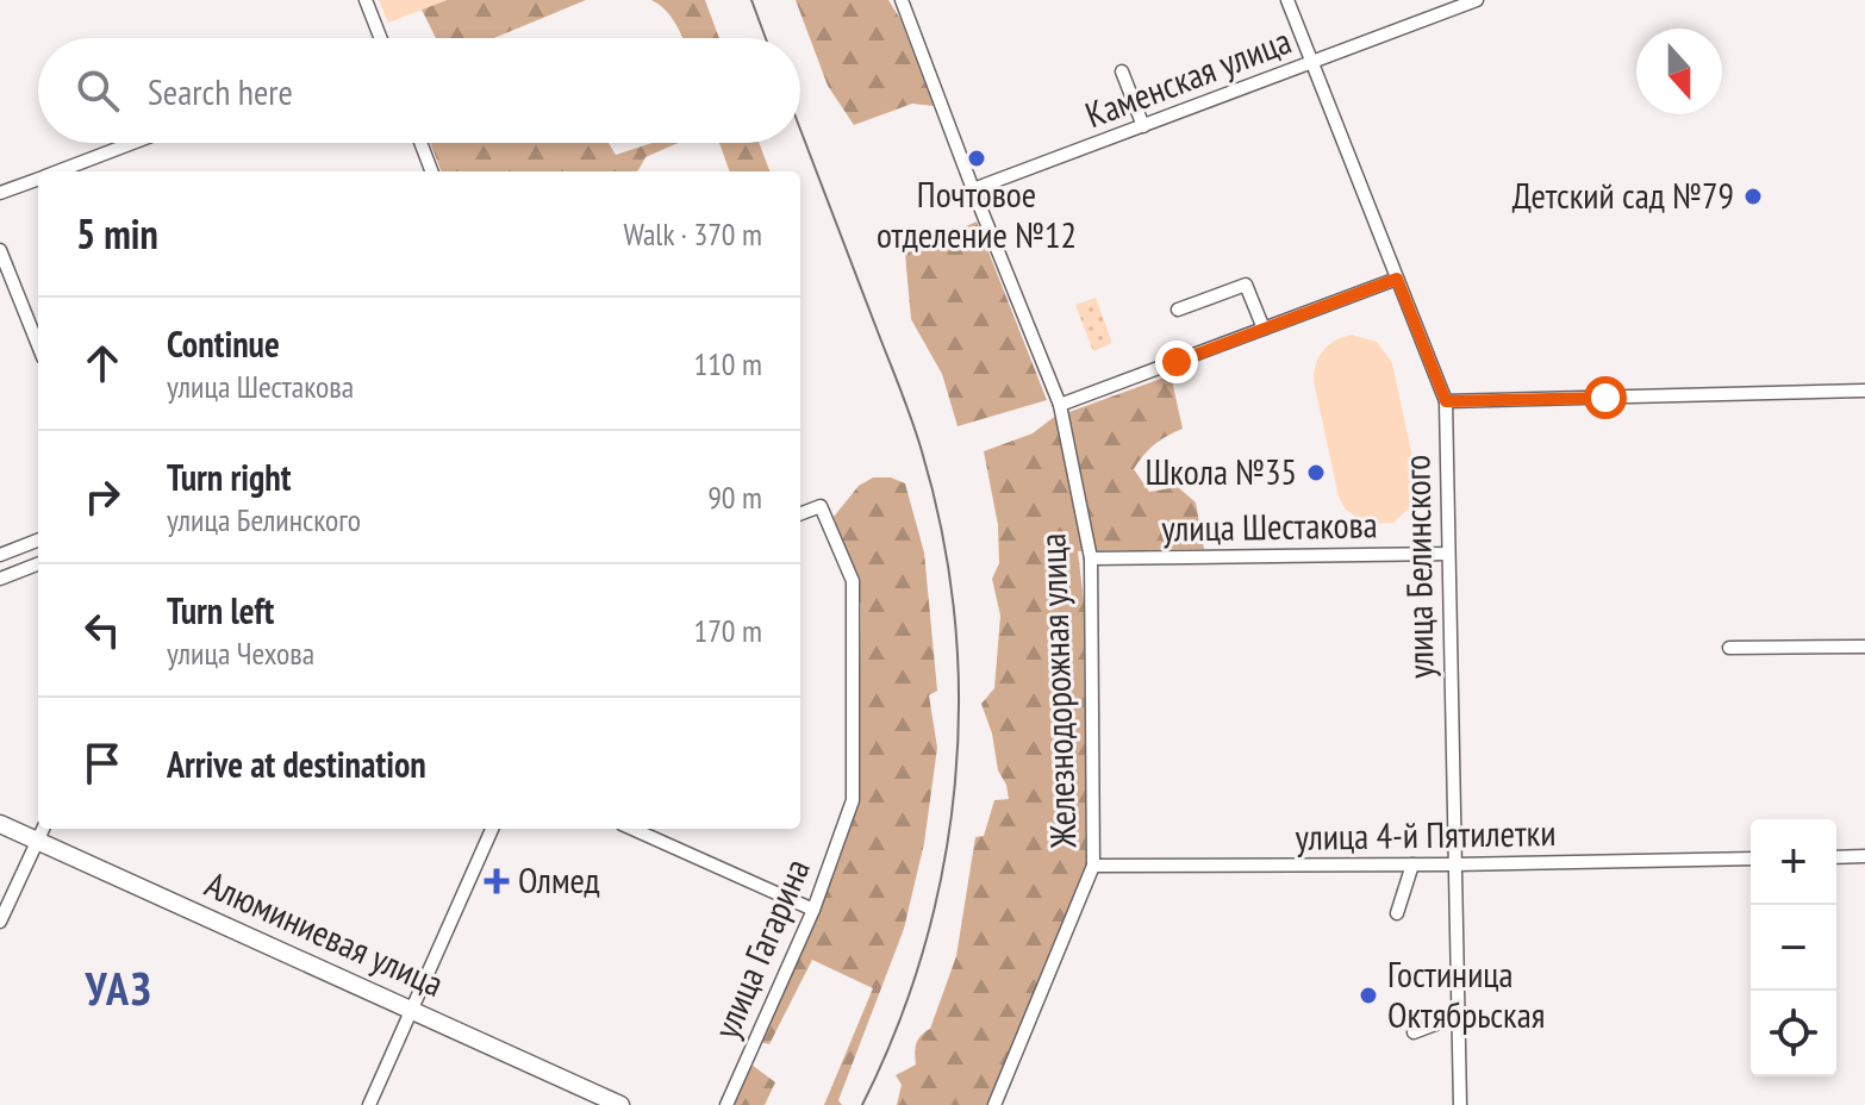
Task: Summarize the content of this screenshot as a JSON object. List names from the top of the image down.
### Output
{
  "streets": {
    "main road": ["Алюминиевая улица"],
    "street": [
      "Каменская улица",
      "улица Шестакова",
      "улица Белинского",
      "Железнодорожная улица",
      "улица 4-й Пятилетки",
      "улица Гагарина"
    ]
  },
  "crossings": [
    ["Каменская улица", "улица Белинского"],
    ["Каменская улица", "Железнодорожная улица"],
    ["улица Шестакова", "улица Белинского"],
    ["улица Шестакова", "Железнодорожная улица"],
    ["улица Белинского", "улица 4-й Пятилетки"],
    ["Железнодорожная улица", "улица 4-й Пятилетки"]
  ],
  "districts": ["УАЗ"],
  "places": {
    "other": [
      "Почтовое отделение №12",
      "Детский сад №79",
      "Школа №35",
      "Гостиница Октябрьская"
    ],
    "health": ["Олмед"]
  },
  "north": "bottom",
  "page": {
    "search": "Search here",
    "heading": ["5 min", "Walk · 370 m"],
    "list": [
      ["Continue", "улица Шестакова", "110 m"],
      ["Turn right", "улица Белинского", "90 m"],
      ["Turn left", "улица Чехова", "170 m"],
      "Arrive at destination"
    ],
    "map_buttons": ["+", "−"]
  }
}
